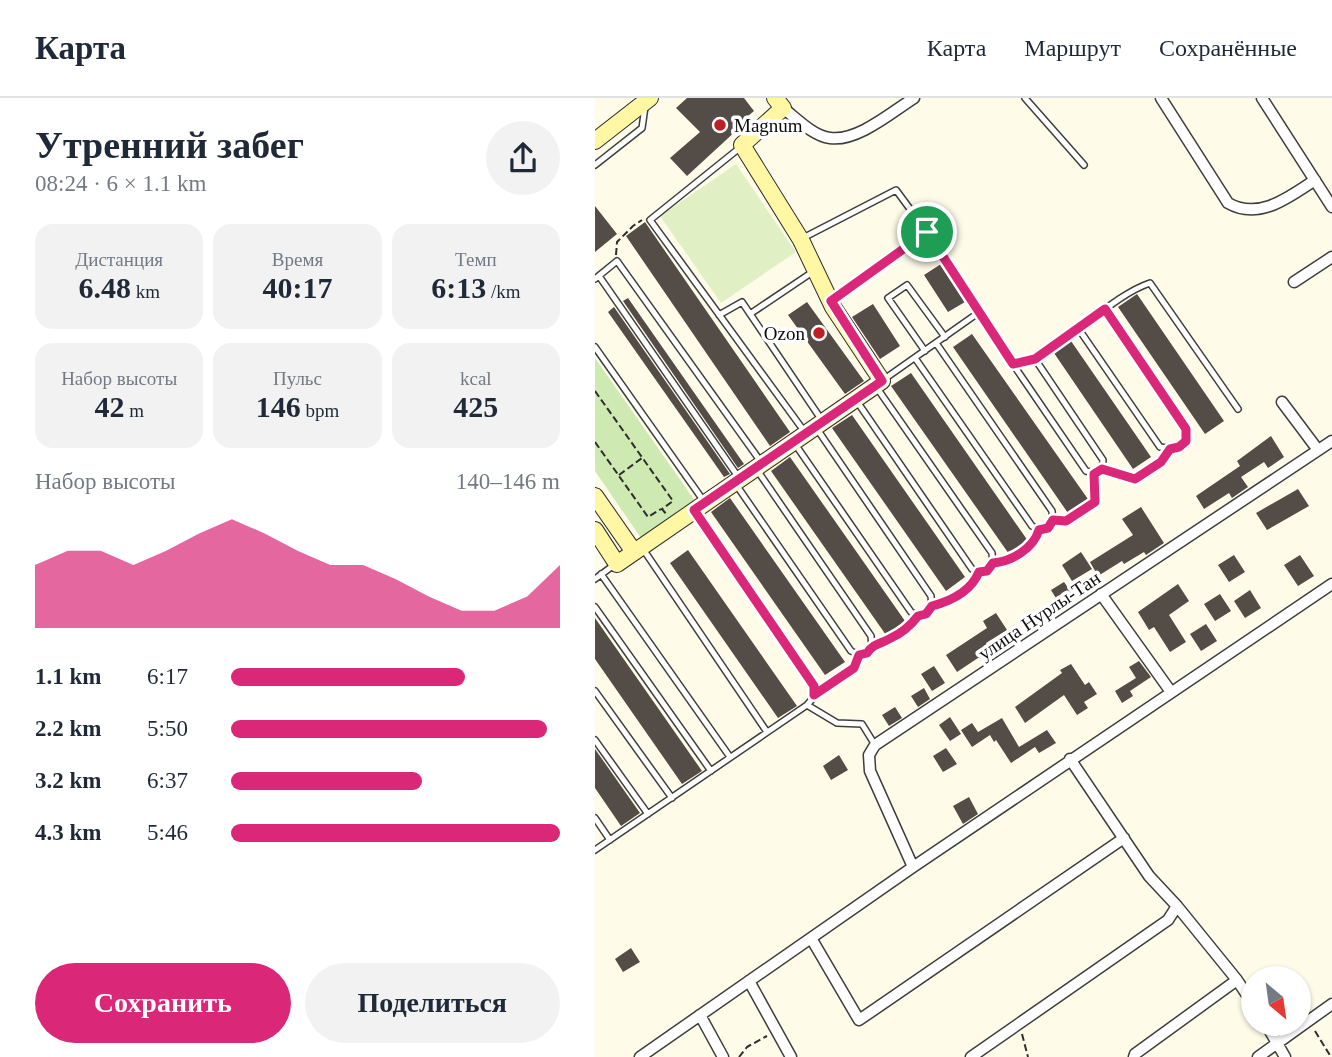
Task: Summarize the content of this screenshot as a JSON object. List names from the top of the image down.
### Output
{
  "streets": {
    "street": ["улица Нурлы-Тан"]
  },
  "places": ["Magnum", "Ozon"],
  "north": "bottom right",
  "page": {
    "header": "Карта",
    "nav": ["Карта", "Маршрут", "Сохранённые"],
    "heading": ["Утренний забег", "08:24 · 6 × 1.1 km"],
    "stats": [
      ["Дистанция", "6.48 km"],
      ["Время", "40:17"],
      ["Темп", "6:13 /km"],
      ["Набор высоты", "42 m"],
      ["Пульс", "146 bpm"],
      ["kcal", "425"]
    ],
    "chart": ["Набор высоты", "140–146 m"],
    "list": [
      {
        "name": "1.1 km",
        "note": "6:17"
      },
      {
        "name": "2.2 km",
        "note": "5:50"
      },
      {
        "name": "3.2 km",
        "note": "6:37"
      },
      {
        "name": "4.3 km",
        "note": "5:46"
      }
    ],
    "buttons": ["Сохранить", "Поделиться"]
  }
}
